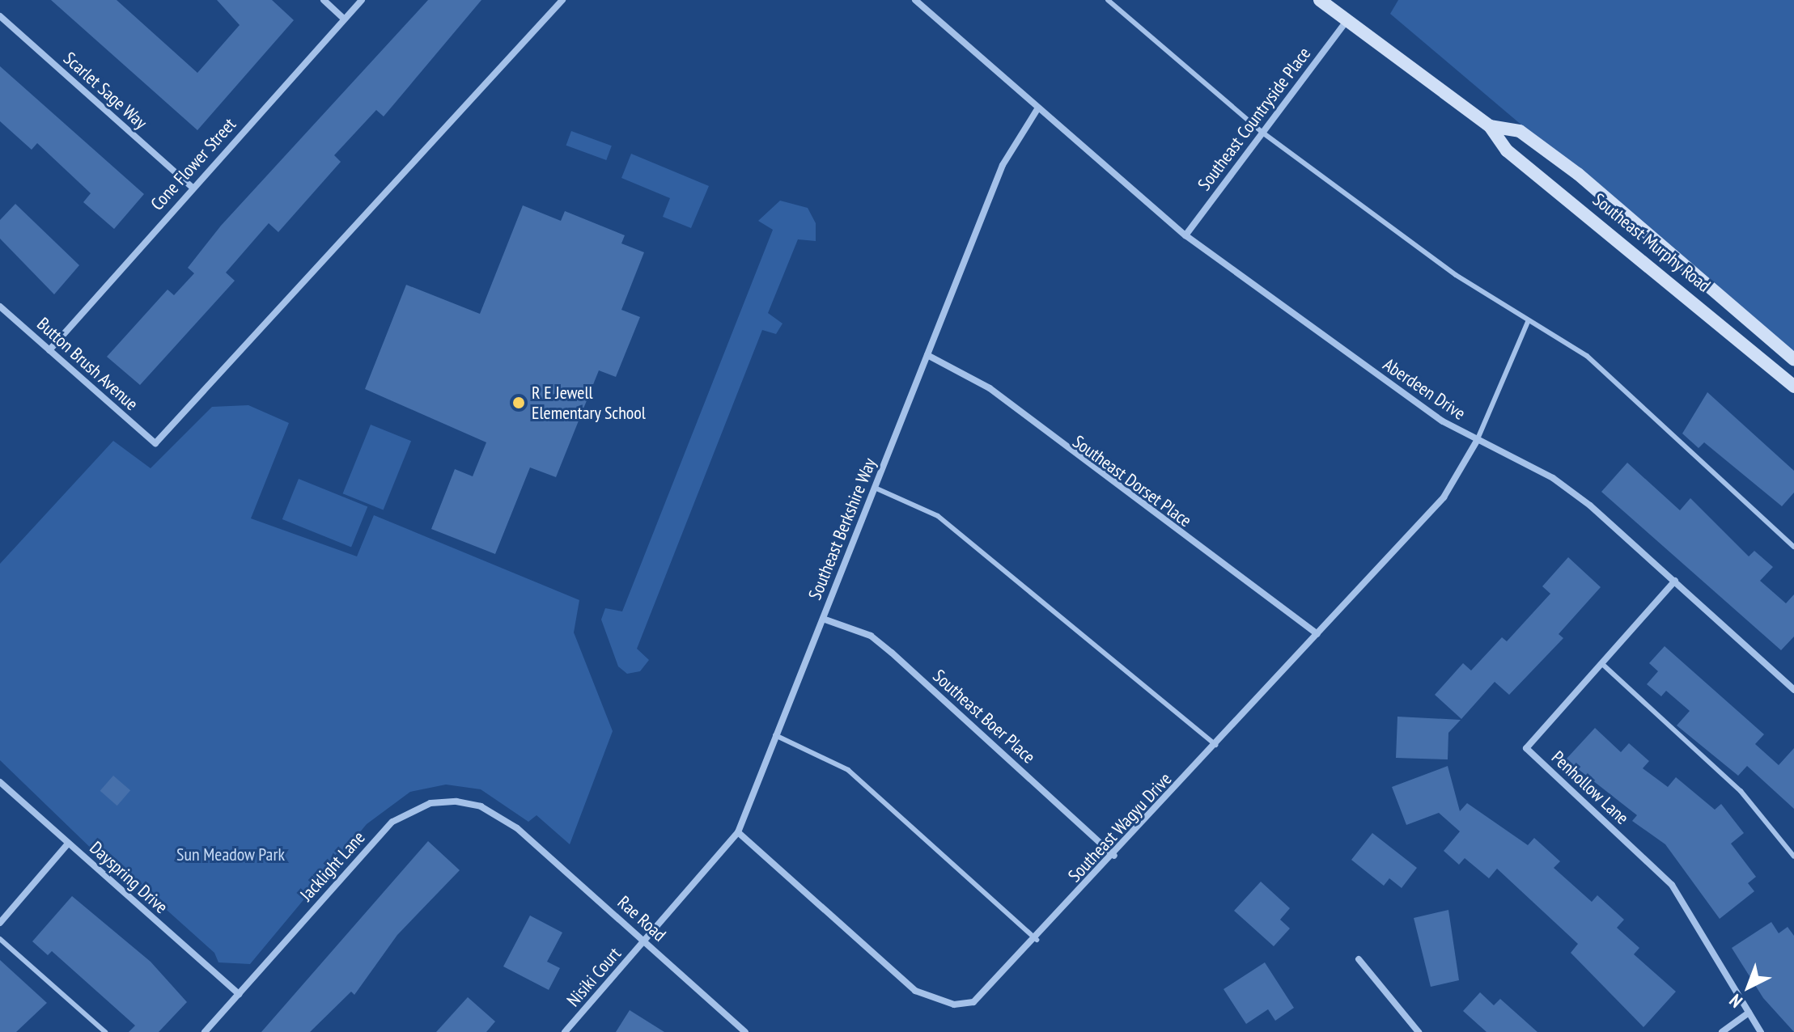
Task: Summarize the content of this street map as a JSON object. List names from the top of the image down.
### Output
{
  "streets": {
    "main road": ["Southeast Murphy Road"],
    "street": [
      "Scarlet Sage Way",
      "Southeast Countryside Place",
      "Cone Flower Street",
      "Button Brush Avenue",
      "Aberdeen Drive",
      "Southeast Dorset Place",
      "Southeast Berkshire Way",
      "Southeast Boer Place",
      "Penhollow Lane",
      "Southeast Wagyu Drive",
      "Jacklight Lane",
      "Dayspring Drive",
      "Rae Road",
      "Nisiki Court"
    ]
  },
  "crossings": [
    ["Scarlet Sage Way", "Cone Flower Street"],
    ["Southeast Countryside Place", "Southeast Murphy Road"],
    ["Southeast Countryside Place", "Aberdeen Drive"],
    ["Cone Flower Street", "Button Brush Avenue"],
    ["Aberdeen Drive", "Southeast Berkshire Way"],
    ["Aberdeen Drive", "Penhollow Lane"],
    ["Aberdeen Drive", "Southeast Wagyu Drive"],
    ["Southeast Dorset Place", "Southeast Berkshire Way"],
    ["Southeast Dorset Place", "Southeast Wagyu Drive"],
    ["Southeast Berkshire Way", "Southeast Boer Place"],
    ["Southeast Berkshire Way", "Southeast Wagyu Drive"],
    ["Southeast Berkshire Way", "Rae Road"],
    ["Southeast Berkshire Way", "Nisiki Court"],
    ["Southeast Boer Place", "Southeast Wagyu Drive"],
    ["Jacklight Lane", "Dayspring Drive"],
    ["Jacklight Lane", "Rae Road"],
    ["Rae Road", "Nisiki Court"]
  ],
  "parks": ["Sun Meadow Park"],
  "places": ["R E Jewell Elementary School"],
  "north": "bottom left"
}
